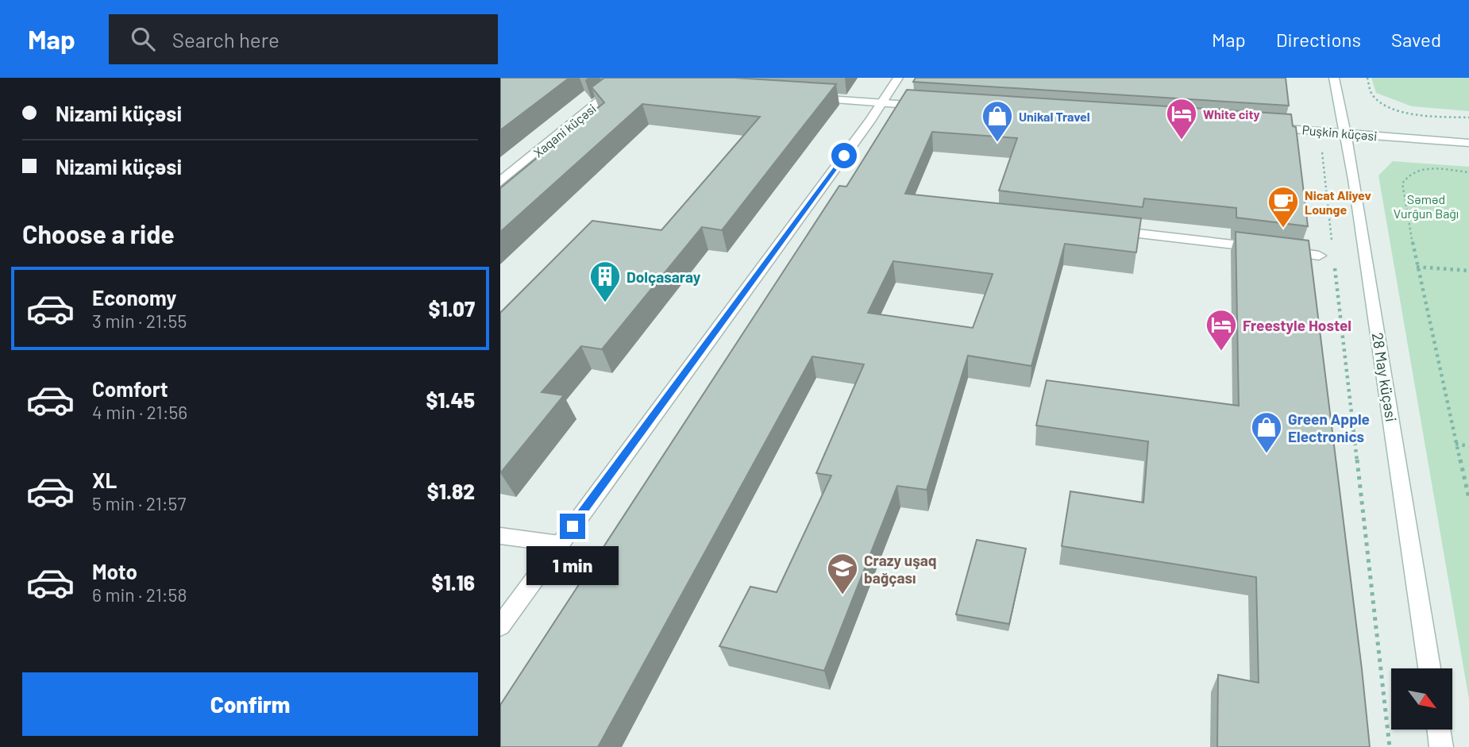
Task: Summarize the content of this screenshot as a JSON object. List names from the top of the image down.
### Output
{
  "streets": {
    "main road": ["Xaqani küçəsi", "Puşkin küçəsi", "28 May küçəsi"]
  },
  "crossings": [
    ["Puşkin küçəsi", "28 May küçəsi"]
  ],
  "parks": ["Səməd Vurğun Bağı"],
  "places": {
    "hotel": ["White city", "Freestyle Hostel"],
    "shop": ["Unikal Travel", "Green Apple Electronics"],
    "cafe": ["Nicat Aliyev Lounge"],
    "building": ["Dolçasaray"],
    "school or university": ["Crazy uşaq bağçası"]
  },
  "north": "bottom right",
  "page": {
    "header": "Map",
    "search": "Search here",
    "nav": ["Map", "Directions", "Saved"],
    "banner": ["Nizami küçəsi", "Nizami küçəsi"],
    "heading": "Choose a ride",
    "list": [
      {
        "name": "Economy",
        "note": "3 min · 21:55",
        "value": "$1.07"
      },
      {
        "name": "Comfort",
        "note": "4 min · 21:56",
        "value": "$1.45"
      },
      {
        "name": "XL",
        "note": "5 min · 21:57",
        "value": "$1.82"
      },
      {
        "name": "Moto",
        "note": "6 min · 21:58",
        "value": "$1.16"
      }
    ],
    "bubble": "1 min",
    "buttons": "Confirm"
  }
}
